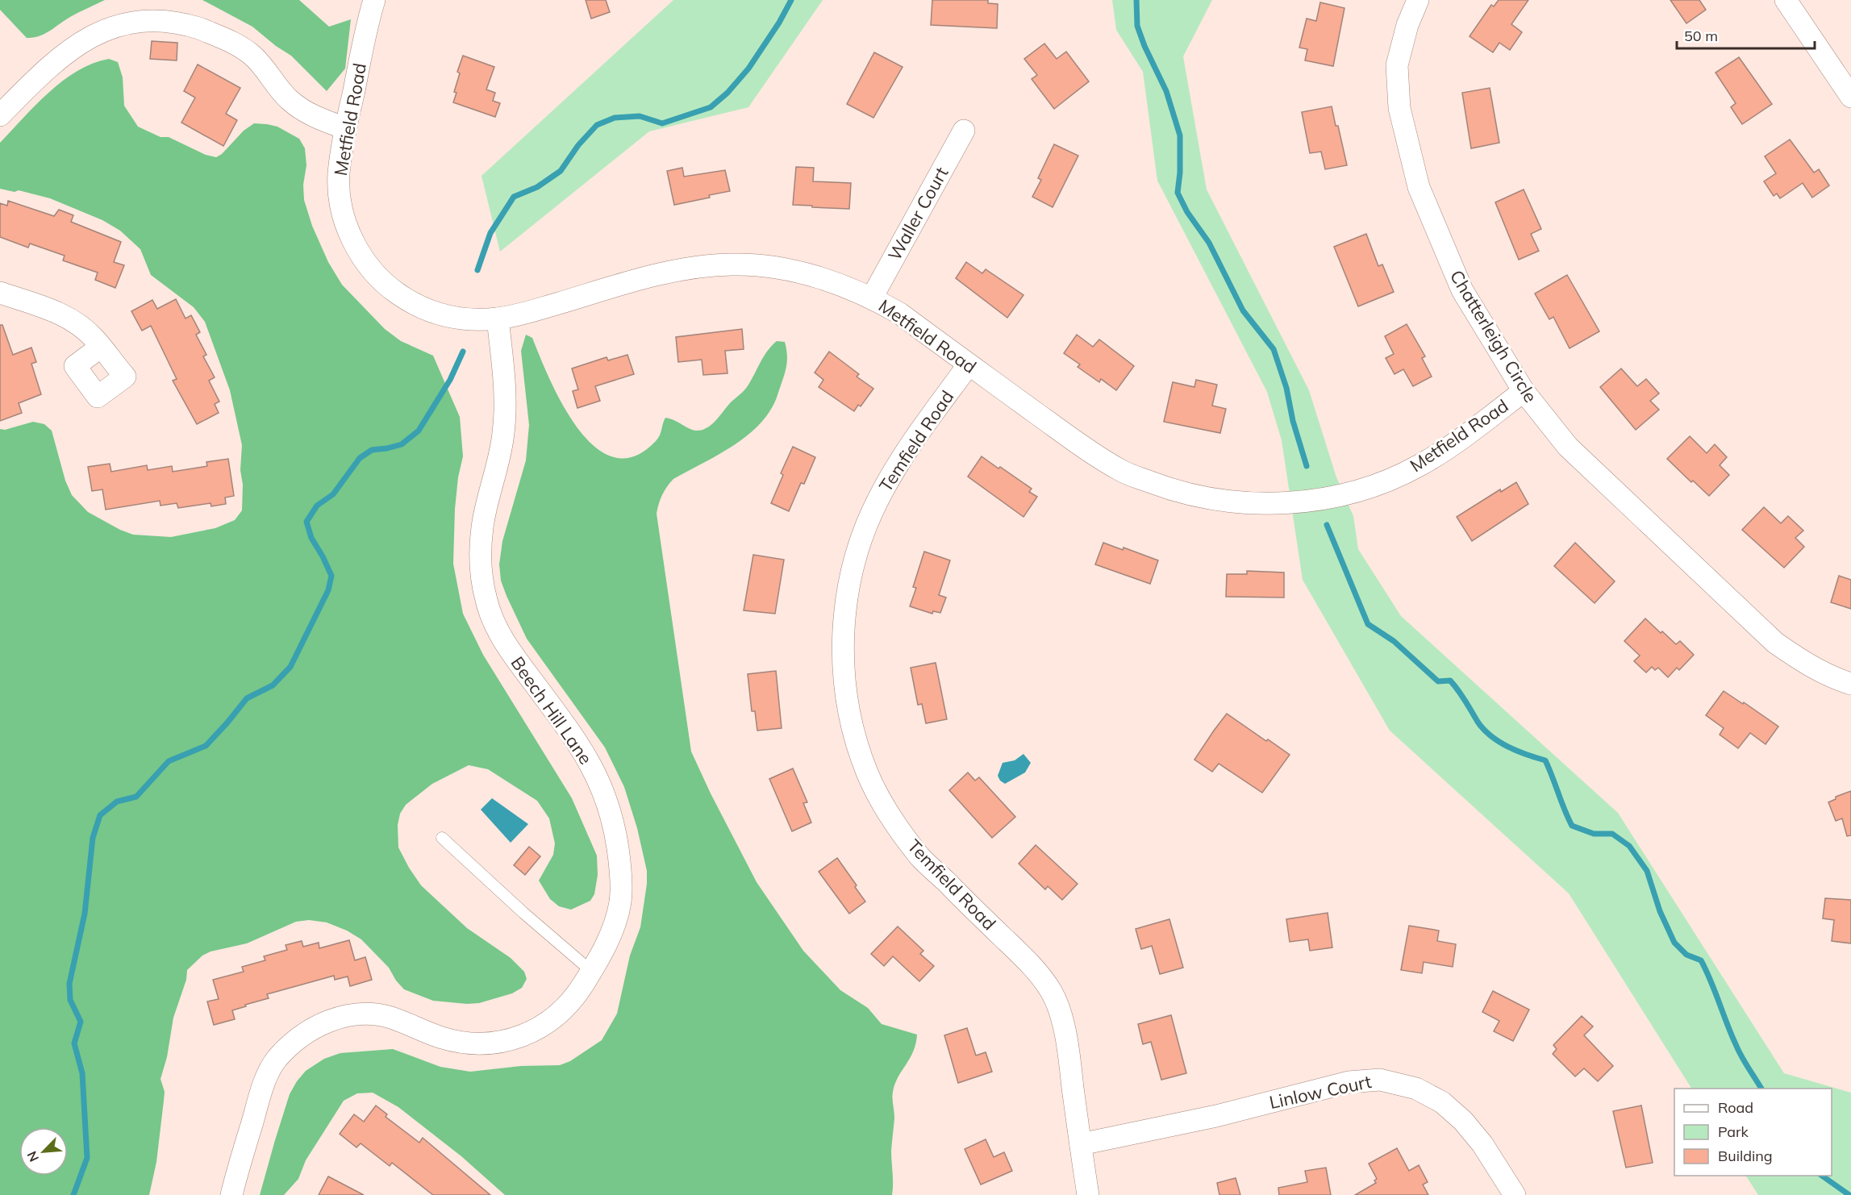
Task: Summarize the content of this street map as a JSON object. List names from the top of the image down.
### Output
{
  "streets": {
    "street": [
      "Metfield Road",
      "Waller Court",
      "Chatterleigh Circle",
      "Temfield Road",
      "Beech Hill Lane",
      "Linlow Court"
    ]
  },
  "crossings": [
    ["Metfield Road", "Waller Court"],
    ["Metfield Road", "Chatterleigh Circle"],
    ["Metfield Road", "Temfield Road"],
    ["Metfield Road", "Beech Hill Lane"],
    ["Temfield Road", "Linlow Court"]
  ],
  "legend": ["Road", "Park", "Building"],
  "scale_bar": "50 m",
  "north": "bottom left"
}
